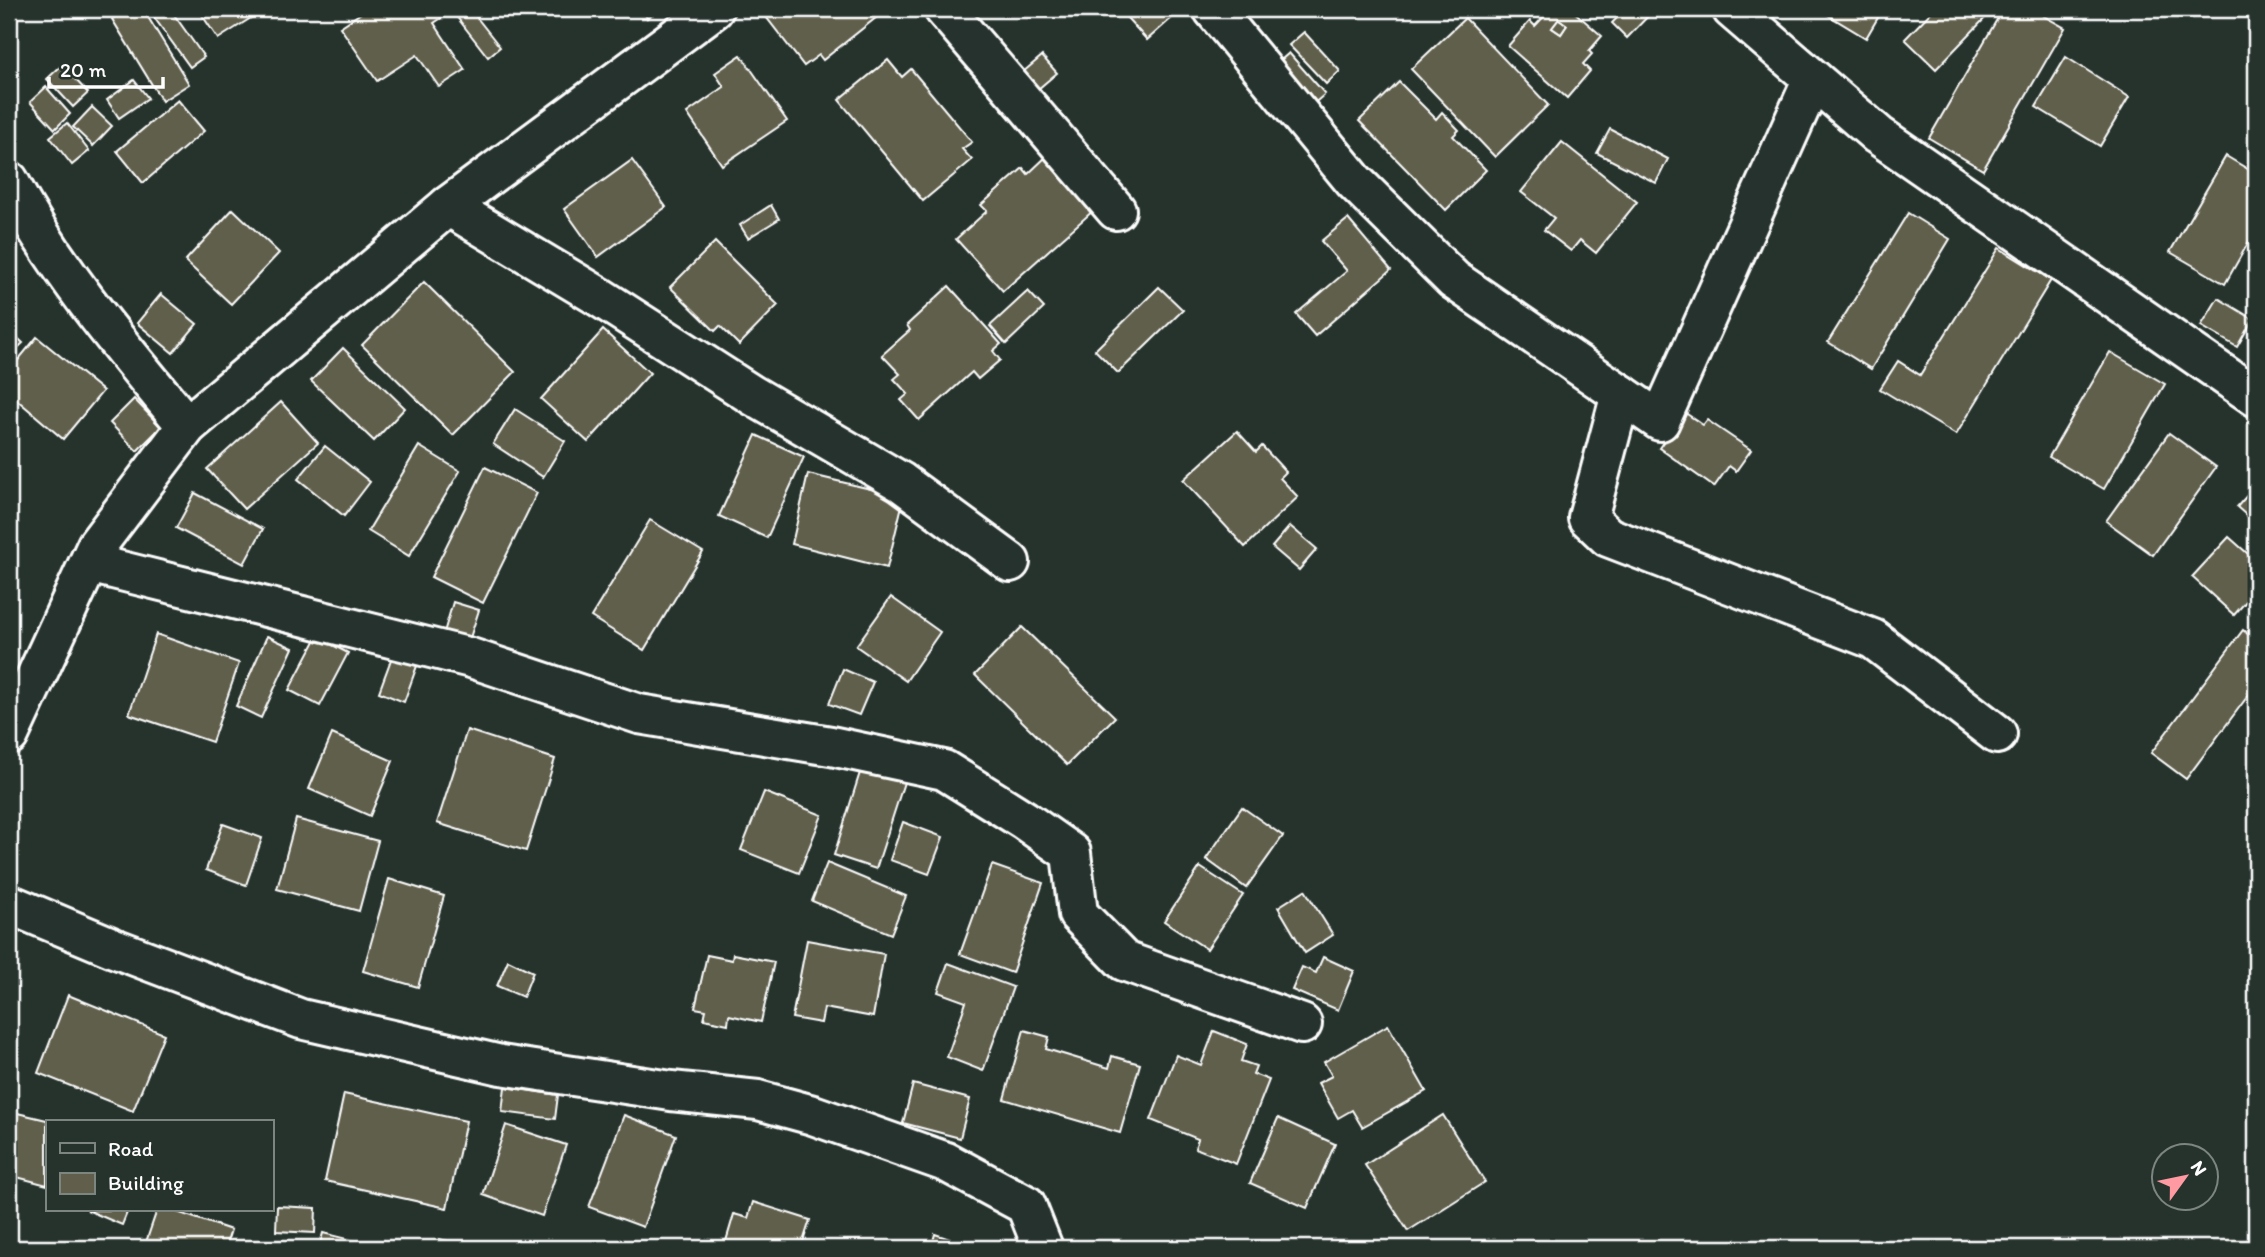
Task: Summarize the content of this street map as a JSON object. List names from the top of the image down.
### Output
{
  "legend": ["Road", "Building"],
  "scale_bar": "20 m",
  "north": "top right"
}
